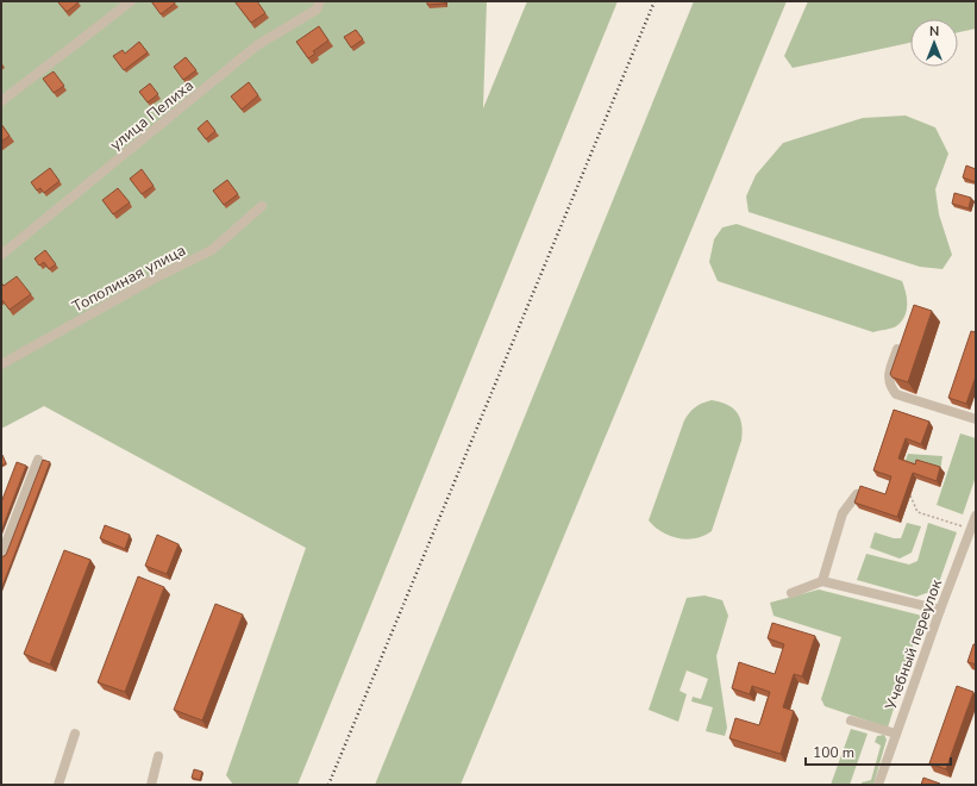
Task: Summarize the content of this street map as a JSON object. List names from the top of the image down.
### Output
{
  "streets": {
    "street": ["улица Пелиха", "Тополиная улица", "Учебный переулок"]
  },
  "scale_bar": "100 m",
  "north": "top"
}
